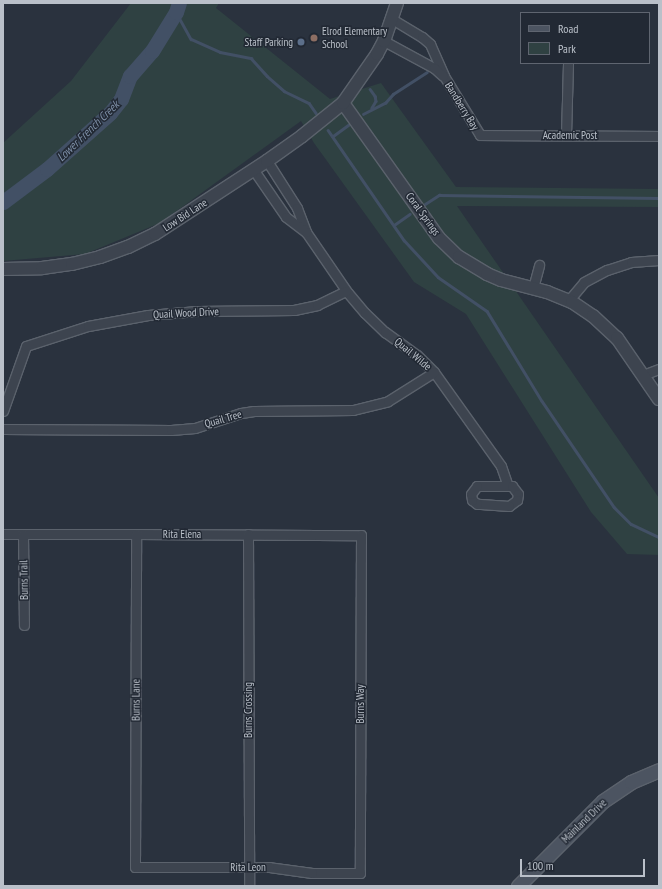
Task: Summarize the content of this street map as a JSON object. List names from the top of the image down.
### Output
{
  "streets": {
    "main road": ["Mainland Drive"],
    "street": [
      "Bandberry Bay",
      "Academic Post",
      "Coral Springs",
      "Low Bid Lane",
      "Quail Wood Drive",
      "Quail Wilde",
      "Quail Tree",
      "Rita Elena",
      "Burns Trail",
      "Burns Lane",
      "Burns Way",
      "Burns Crossing",
      "Rita Leon"
    ]
  },
  "crossings": [
    ["Bandberry Bay", "Academic Post"],
    ["Bandberry Bay", "Low Bid Lane"],
    ["Coral Springs", "Low Bid Lane"],
    ["Low Bid Lane", "Quail Wilde"],
    ["Quail Wood Drive", "Quail Wilde"],
    ["Quail Wilde", "Quail Tree"],
    ["Rita Elena", "Burns Trail"],
    ["Rita Elena", "Burns Lane"],
    ["Rita Elena", "Burns Way"],
    ["Rita Elena", "Burns Crossing"],
    ["Burns Lane", "Rita Leon"],
    ["Burns Way", "Rita Leon"],
    ["Burns Crossing", "Rita Leon"]
  ],
  "water": ["Lower French Creek"],
  "places": ["Elrod Elementary School", "Staff Parking"],
  "legend": ["Road", "Park"],
  "scale_bar": "100 m"
}
